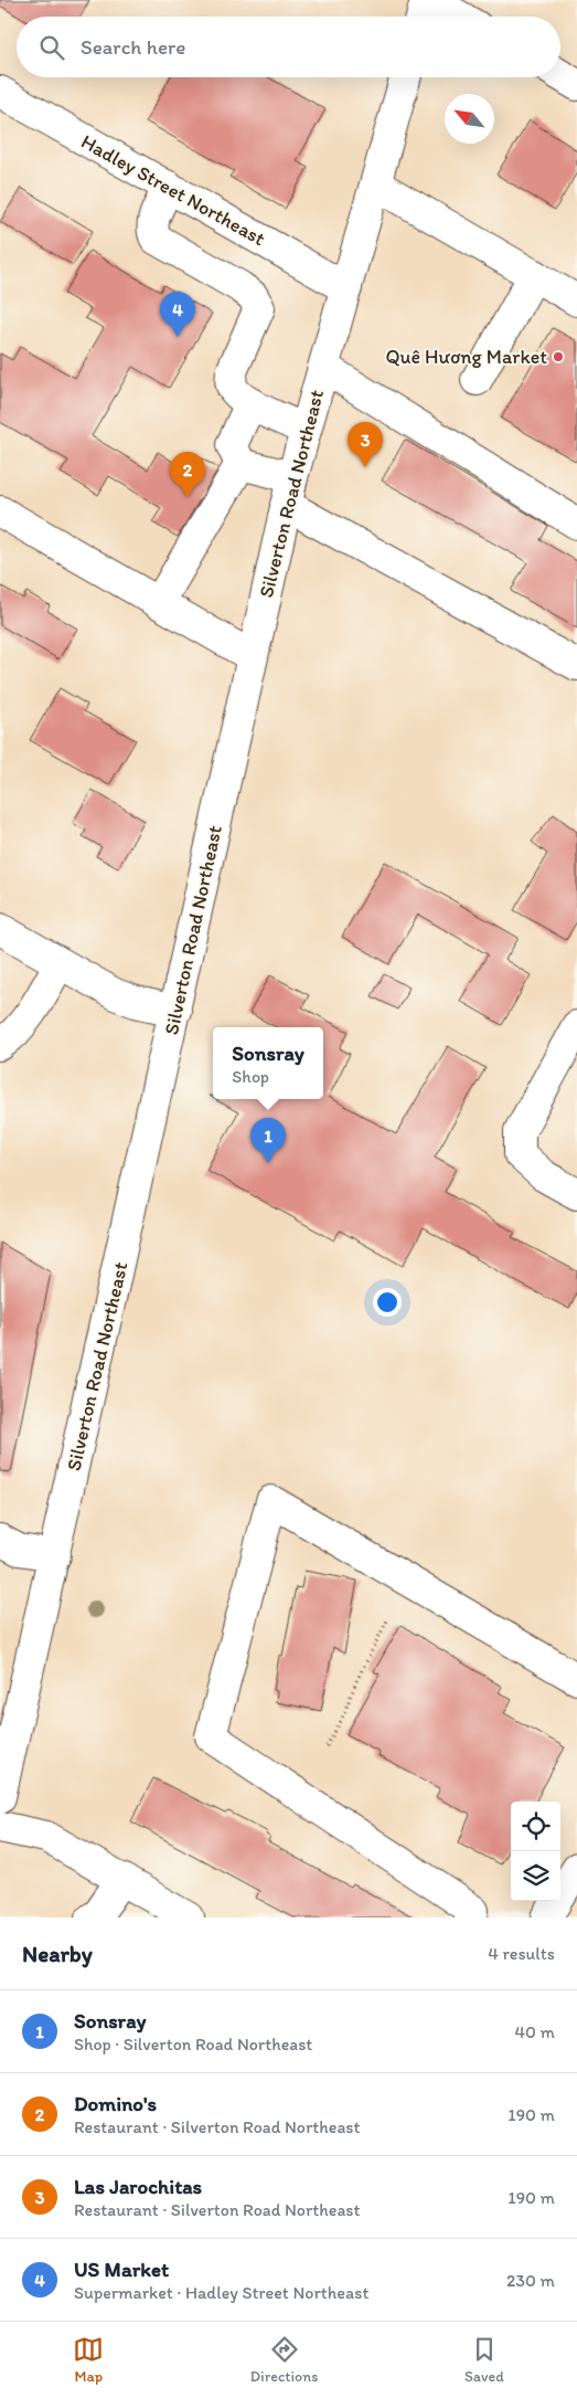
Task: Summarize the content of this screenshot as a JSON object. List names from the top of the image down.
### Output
{
  "streets": {
    "main road": ["Hadley Street Northeast", "Silverton Road Northeast"]
  },
  "crossings": [
    ["Hadley Street Northeast", "Silverton Road Northeast"]
  ],
  "places": ["Quê Hương Market"],
  "north": "top left",
  "page": {
    "search": "Search here",
    "pins": [
      "4",
      "3",
      "2",
      "1"
    ],
    "popup": ["Sonsray", "Shop"],
    "heading": ["Nearby", "4 results"],
    "list": [
      {
        "mark": "1",
        "name": "Sonsray",
        "note": "Shop · Silverton Road Northeast",
        "value": "40 m"
      },
      {
        "mark": "2",
        "name": "Domino's",
        "note": "Restaurant · Silverton Road Northeast",
        "value": "190 m"
      },
      {
        "mark": "3",
        "name": "Las Jarochitas",
        "note": "Restaurant · Silverton Road Northeast",
        "value": "190 m"
      },
      {
        "mark": "4",
        "name": "US Market",
        "note": "Supermarket · Hadley Street Northeast",
        "value": "230 m"
      }
    ],
    "nav": ["Map", "Directions", "Saved"]
  }
}
